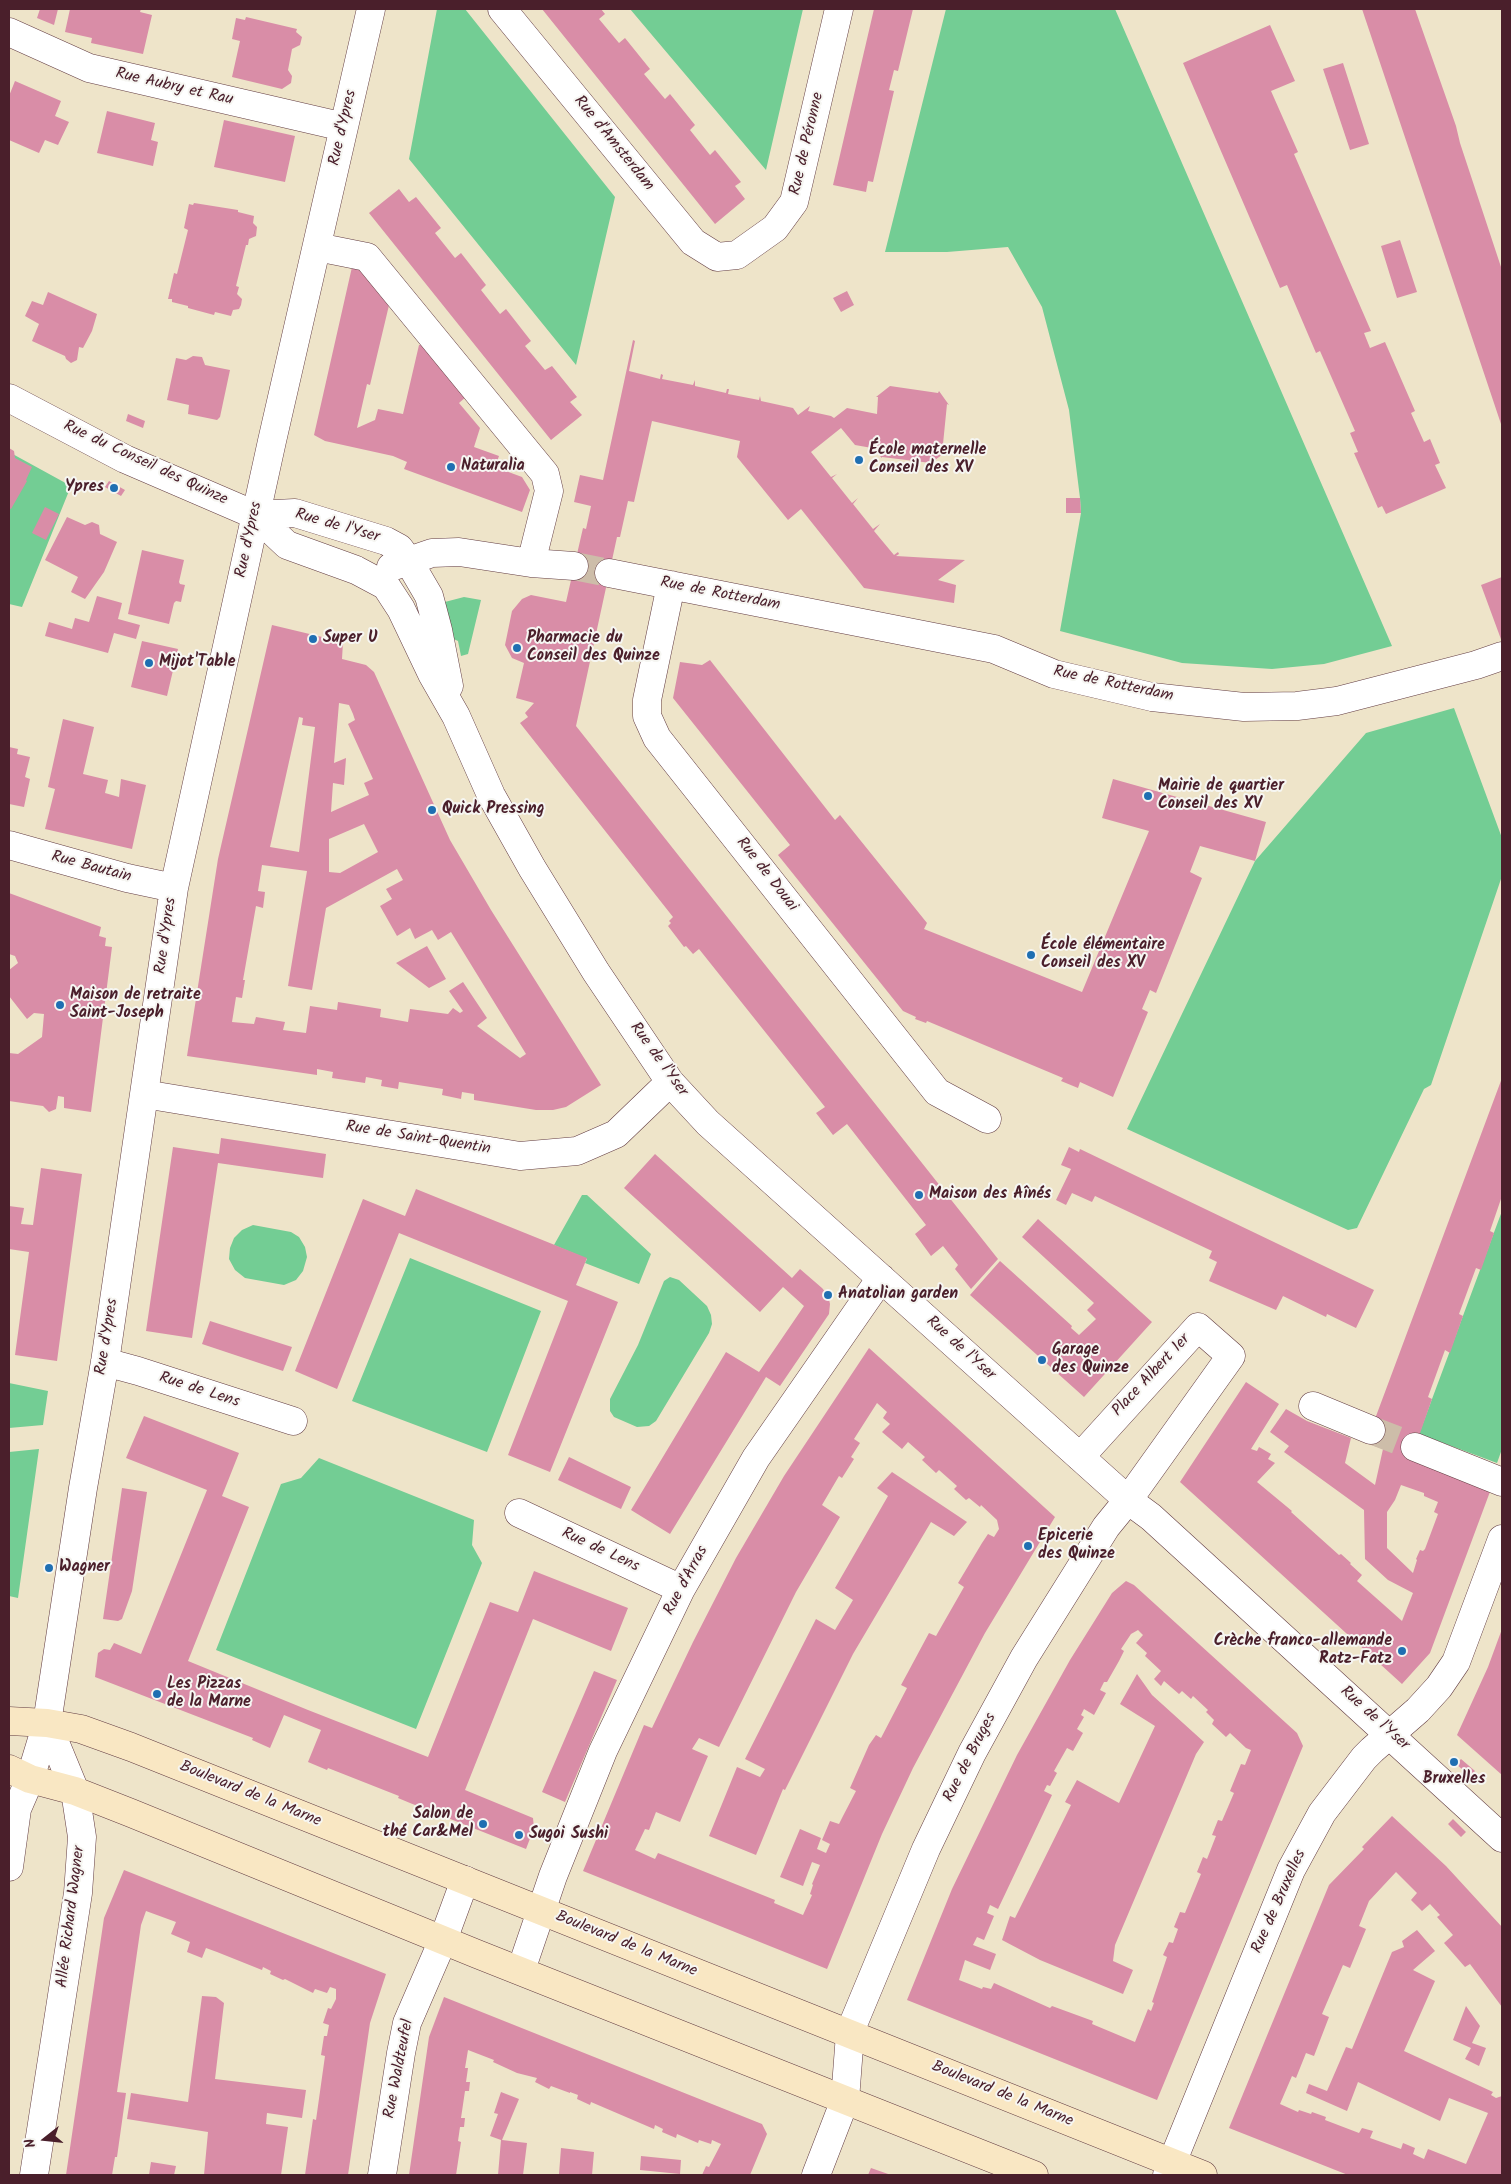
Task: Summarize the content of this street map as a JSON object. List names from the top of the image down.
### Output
{
  "streets": {
    "street": [
      "Rue Aubry et Rau",
      "Rue d'Ypres",
      "Rue d'Amsterdam",
      "Rue de Péronne",
      "Rue du Conseil des Quinze",
      "Rue de l'Yser",
      "Rue de Rotterdam",
      "Rue Bautain",
      "Rue de Douai",
      "Rue de Saint-Quentin",
      "Place Albert 1er",
      "Rue de Lens",
      "Rue d'Arras",
      "Rue de Bruges",
      "Boulevard de la Marne",
      "Rue de Bruxelles",
      "Allée Richard Wagner",
      "Rue Waldteufel"
    ]
  },
  "crossings": [
    ["Rue Aubry et Rau", "Rue d'Ypres"],
    ["Rue d'Ypres", "Rue du Conseil des Quinze"],
    ["Rue d'Ypres", "Rue de l'Yser"],
    ["Rue d'Ypres", "Rue Bautain"],
    ["Rue d'Ypres", "Rue de Saint-Quentin"],
    ["Rue d'Ypres", "Rue de Lens"],
    ["Rue d'Ypres", "Boulevard de la Marne"],
    ["Rue d'Ypres", "Allée Richard Wagner"],
    ["Rue d'Amsterdam", "Rue de Péronne"],
    ["Rue du Conseil des Quinze", "Rue de l'Yser"],
    ["Rue de l'Yser", "Rue de Saint-Quentin"],
    ["Rue de l'Yser", "Place Albert 1er"],
    ["Rue de l'Yser", "Rue d'Arras"],
    ["Rue de l'Yser", "Rue de Bruges"],
    ["Rue de l'Yser", "Rue de Bruxelles"],
    ["Rue de Rotterdam", "Rue de Douai"],
    ["Place Albert 1er", "Rue de Bruges"],
    ["Rue de Lens", "Rue d'Arras"],
    ["Rue d'Arras", "Boulevard de la Marne"],
    ["Rue de Bruges", "Boulevard de la Marne"],
    ["Boulevard de la Marne", "Rue de Bruxelles"],
    ["Boulevard de la Marne", "Allée Richard Wagner"],
    ["Boulevard de la Marne", "Rue Waldteufel"]
  ],
  "places": [
    "École maternelle Conseil des XV",
    "Naturalia",
    "Ypres",
    "Super U",
    "Pharmacie du Conseil des Quinze",
    "Mijot'Table",
    "Mairie de quartier Conseil des XV",
    "Quick Pressing",
    "École élémentaire Conseil des XV",
    "Maison de retraite Saint-Joseph",
    "Maison des Aînés",
    "Anatolian garden",
    "Garage des Quinze",
    "Epicerie des Quinze",
    "Wagner",
    "Crèche franco-allemande Ratz-Fatz",
    "Les Pizzas de la Marne",
    "Bruxelles",
    "Salon de thé Car&Mel",
    "Sugoi Sushi"
  ],
  "north": "left"
}
